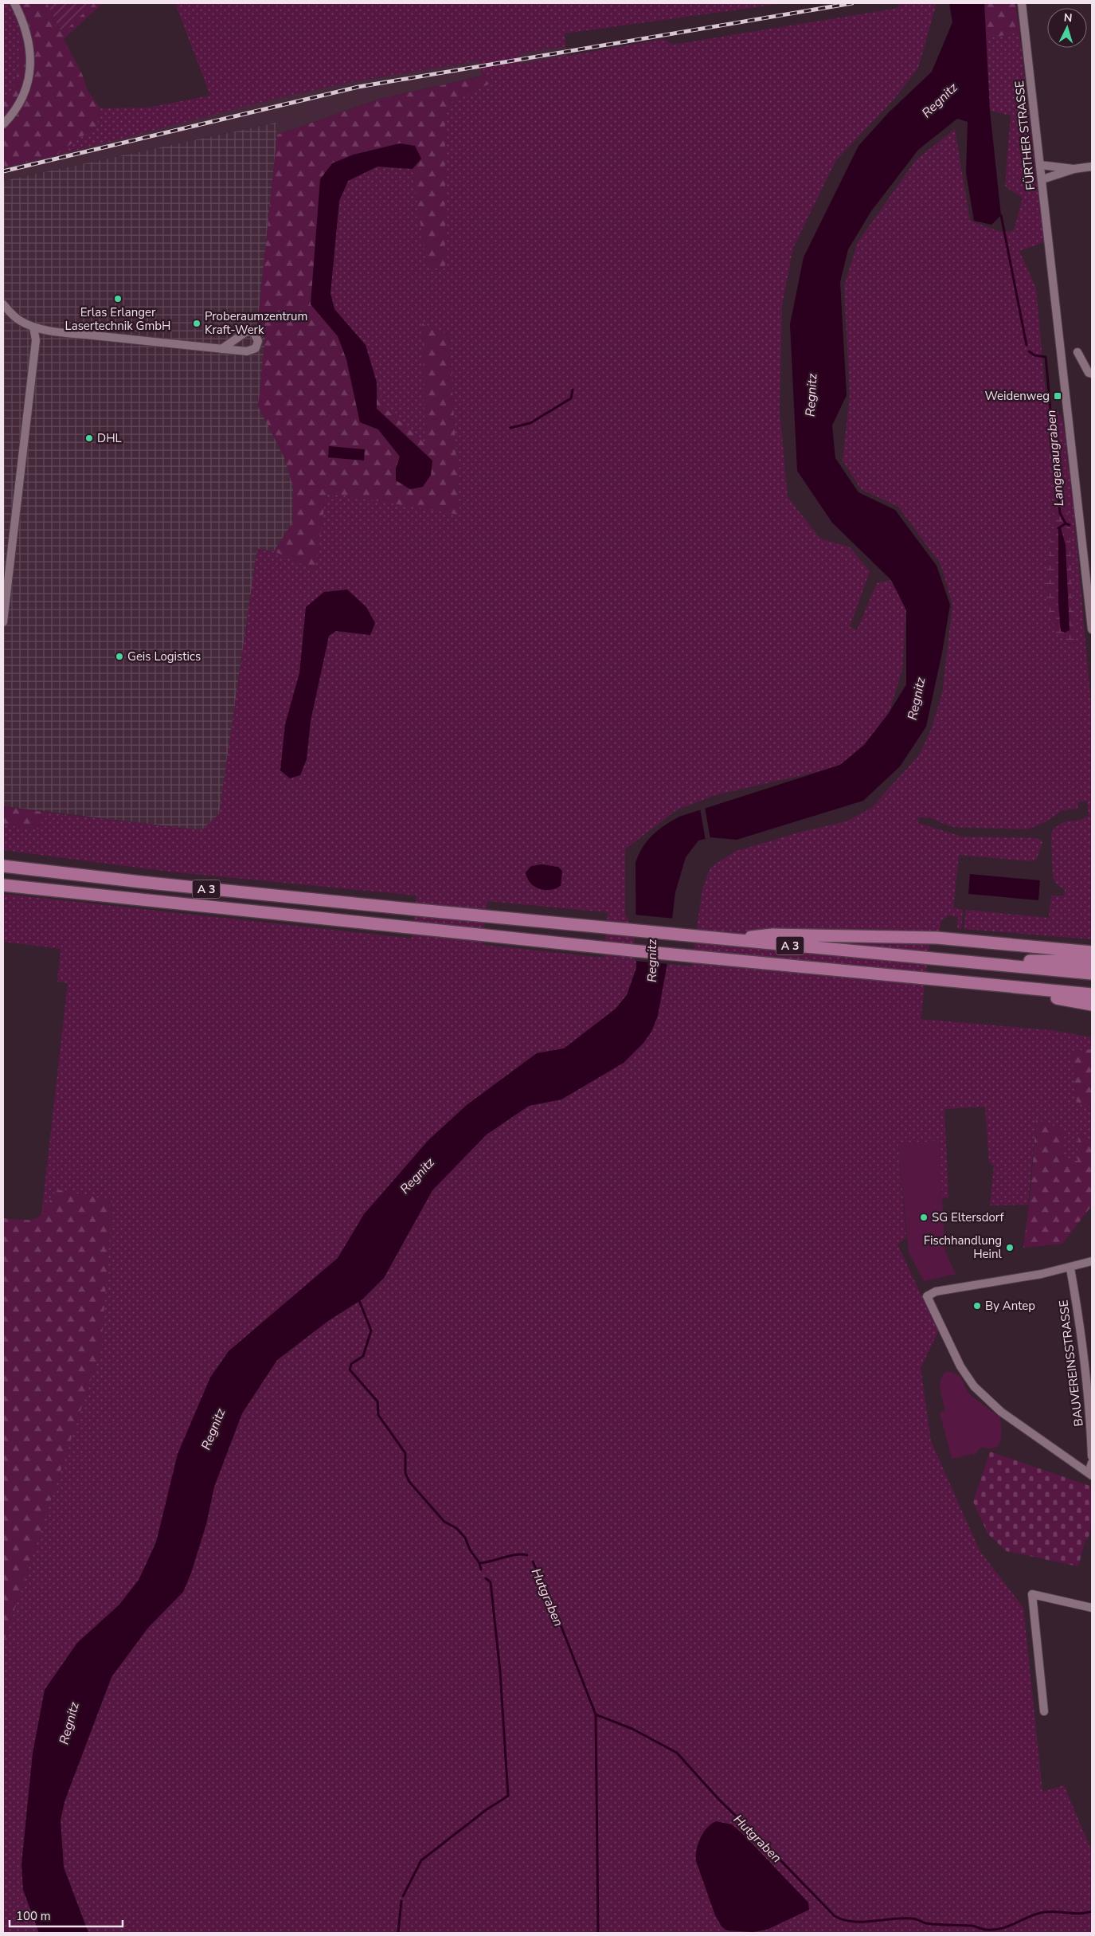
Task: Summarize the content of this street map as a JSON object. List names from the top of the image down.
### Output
{
  "streets": {
    "highway": ["A 3"],
    "street": ["FÜRTHER STRASSE", "BAUVEREINSSTRASSE"]
  },
  "water": ["Regnitz", "Langenaugraben", "Hutgraben"],
  "places": {
    "other": [
      "Erlas Erlanger Lasertechnik GmbH",
      "Proberaumzentrum Kraft-Werk",
      "DHL",
      "Geis Logistics",
      "SG Eltersdorf",
      "Fischhandlung Heinl",
      "By Antep"
    ],
    "transit": ["Weidenweg"]
  },
  "scale_bar": "100 m",
  "north": "top"
}
